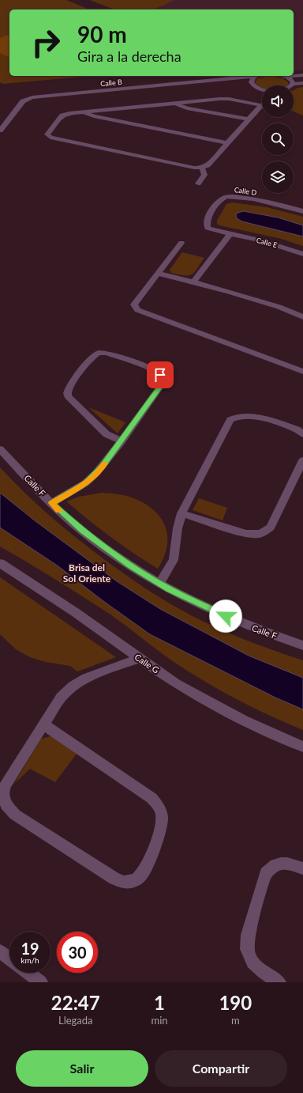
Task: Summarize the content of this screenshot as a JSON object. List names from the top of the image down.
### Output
{
  "streets": {
    "street": [
      "Calle B",
      "Calle D",
      "Calle E",
      "Calle F",
      "Calle G"
    ]
  },
  "crossings": [
    ["Calle D", "Calle E"]
  ],
  "districts": ["Brisa del Sol Oriente"],
  "page": {
    "turn": ["90 m", "Gira a la derecha"],
    "speed": "19 km/h",
    "limit": "30",
    "eta": [
      "22:47",
      "Llegada",
      "1",
      "min",
      "190",
      "m"
    ],
    "buttons": ["Salir", "Compartir"]
  }
}
